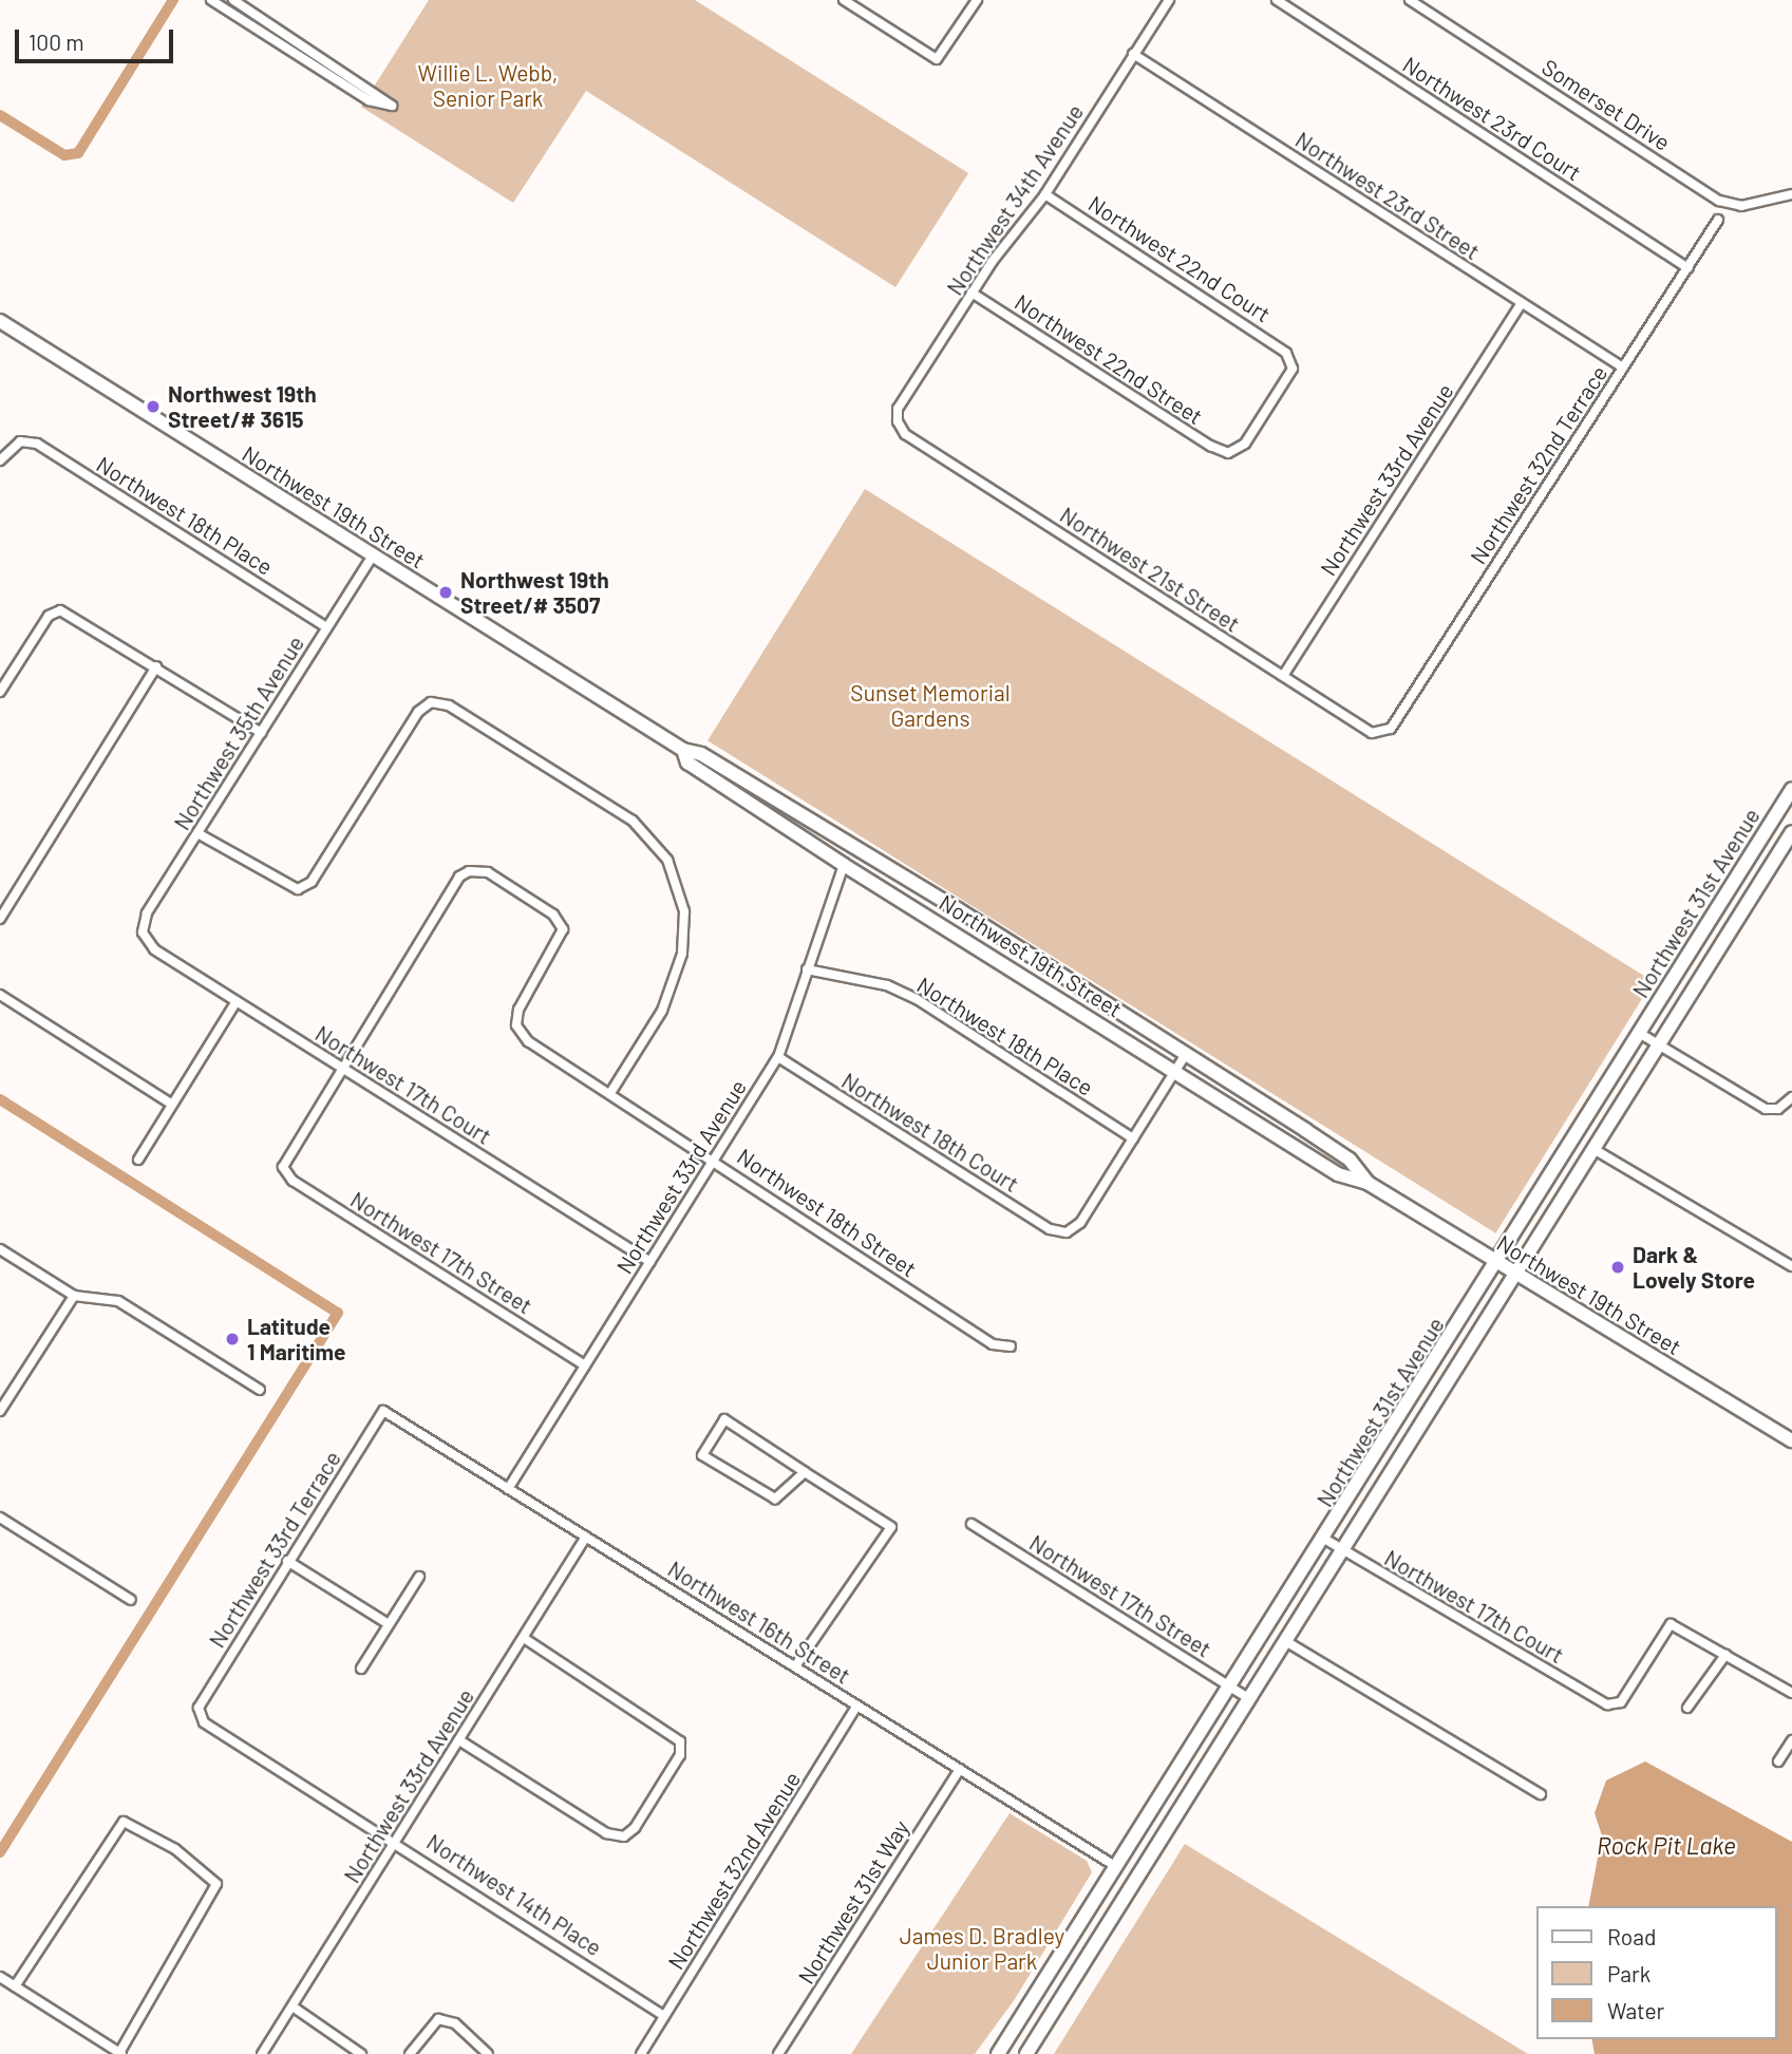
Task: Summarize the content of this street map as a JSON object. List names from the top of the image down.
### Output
{
  "streets": {
    "main road": ["Northwest 19th Street", "Northwest 31st Avenue"],
    "street": [
      "Somerset Drive",
      "Northwest 23rd Court",
      "Northwest 23rd Street",
      "Northwest 34th Avenue",
      "Northwest 22nd Court",
      "Northwest 22nd Street",
      "Northwest 32nd Terrace",
      "Northwest 33rd Avenue",
      "Northwest 18th Place",
      "Northwest 21st Street",
      "Northwest 35th Avenue",
      "Northwest 17th Court",
      "Northwest 18th Court",
      "Northwest 18th Street",
      "Northwest 17th Street",
      "Northwest 33rd Terrace",
      "Northwest 16th Street",
      "Northwest 32nd Avenue",
      "Northwest 14th Place",
      "Northwest 31st Way"
    ]
  },
  "crossings": [
    ["Northwest 23rd Court", "Northwest 32nd Terrace"],
    ["Northwest 23rd Street", "Northwest 34th Avenue"],
    ["Northwest 23rd Street", "Northwest 32nd Terrace"],
    ["Northwest 23rd Street", "Northwest 33rd Avenue"],
    ["Northwest 34th Avenue", "Northwest 22nd Court"],
    ["Northwest 34th Avenue", "Northwest 22nd Street"],
    ["Northwest 34th Avenue", "Northwest 21st Street"],
    ["Northwest 22nd Court", "Northwest 22nd Street"],
    ["Northwest 32nd Terrace", "Northwest 21st Street"],
    ["Northwest 33rd Avenue", "Northwest 19th Street"],
    ["Northwest 33rd Avenue", "Northwest 18th Place"],
    ["Northwest 33rd Avenue", "Northwest 21st Street"],
    ["Northwest 33rd Avenue", "Northwest 17th Court"],
    ["Northwest 33rd Avenue", "Northwest 18th Court"],
    ["Northwest 33rd Avenue", "Northwest 18th Street"],
    ["Northwest 33rd Avenue", "Northwest 17th Street"],
    ["Northwest 33rd Avenue", "Northwest 16th Street"],
    ["Northwest 33rd Avenue", "Northwest 14th Place"],
    ["Northwest 19th Street", "Northwest 35th Avenue"],
    ["Northwest 19th Street", "Northwest 31st Avenue"],
    ["Northwest 18th Place", "Northwest 35th Avenue"],
    ["Northwest 18th Place", "Northwest 18th Court"],
    ["Northwest 35th Avenue", "Northwest 17th Court"],
    ["Northwest 31st Avenue", "Northwest 17th Court"],
    ["Northwest 31st Avenue", "Northwest 17th Street"],
    ["Northwest 31st Avenue", "Northwest 16th Street"],
    ["Northwest 17th Court", "Northwest 18th Street"],
    ["Northwest 17th Court", "Northwest 17th Street"],
    ["Northwest 18th Street", "Northwest 17th Street"],
    ["Northwest 33rd Terrace", "Northwest 16th Street"],
    ["Northwest 33rd Terrace", "Northwest 14th Place"],
    ["Northwest 16th Street", "Northwest 32nd Avenue"],
    ["Northwest 16th Street", "Northwest 31st Way"],
    ["Northwest 32nd Avenue", "Northwest 14th Place"]
  ],
  "water": ["Rock Pit Lake"],
  "parks": ["Willie L. Webb, Senior Park", "Sunset Memorial Gardens", "James D. Bradley Junior Park"],
  "places": [
    "Northwest 19th Street/# 3615",
    "Northwest 19th Street/# 3507",
    "Dark & Lovely Store",
    "Latitude 1 Maritime"
  ],
  "legend": ["Road", "Park", "Water"],
  "scale_bar": "100 m"
}
